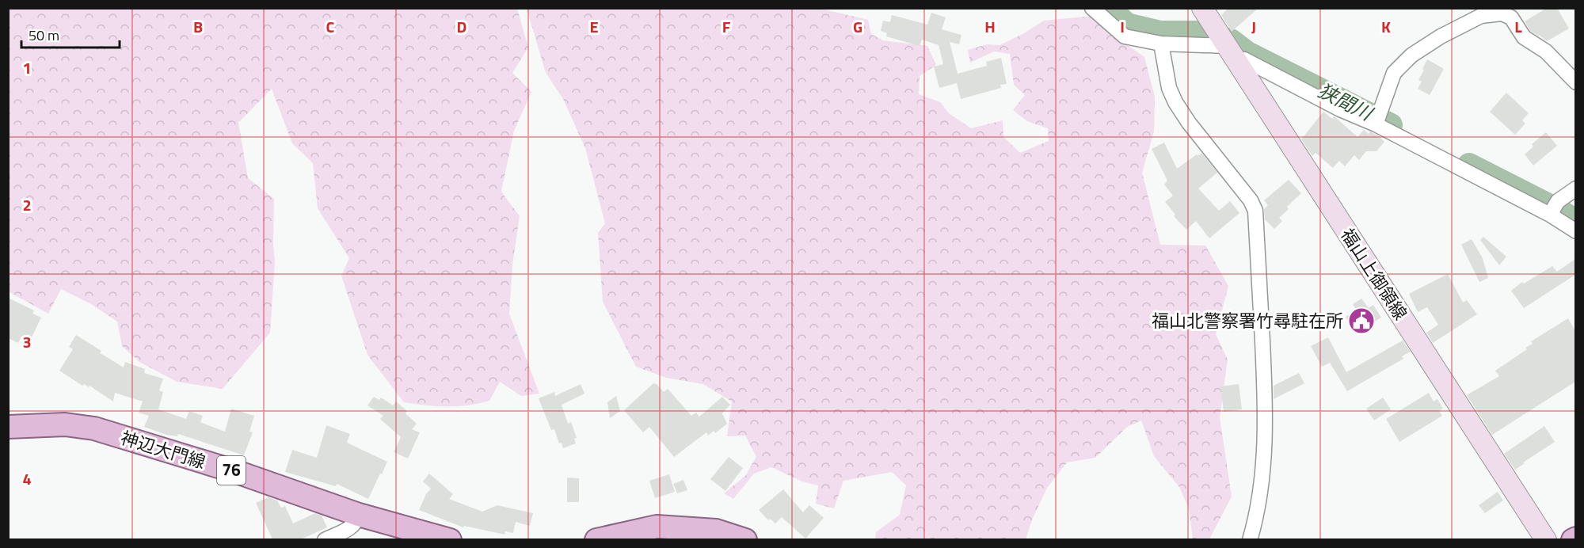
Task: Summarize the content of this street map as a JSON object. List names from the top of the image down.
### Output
{
  "streets": {
    "main road": ["福山上御領線", "神辺大門線", "76"]
  },
  "water": ["狭間川"],
  "places": {
    "public building": ["福山北警察署竹尋駐在所"]
  },
  "scale_bar": "50 m",
  "grid": {
    "columns": [
      "B",
      "C",
      "D",
      "E",
      "F",
      "G",
      "H",
      "I",
      "J",
      "K",
      "L"
    ],
    "rows": [
      "1",
      "2",
      "3",
      "4"
    ]
  }
}
